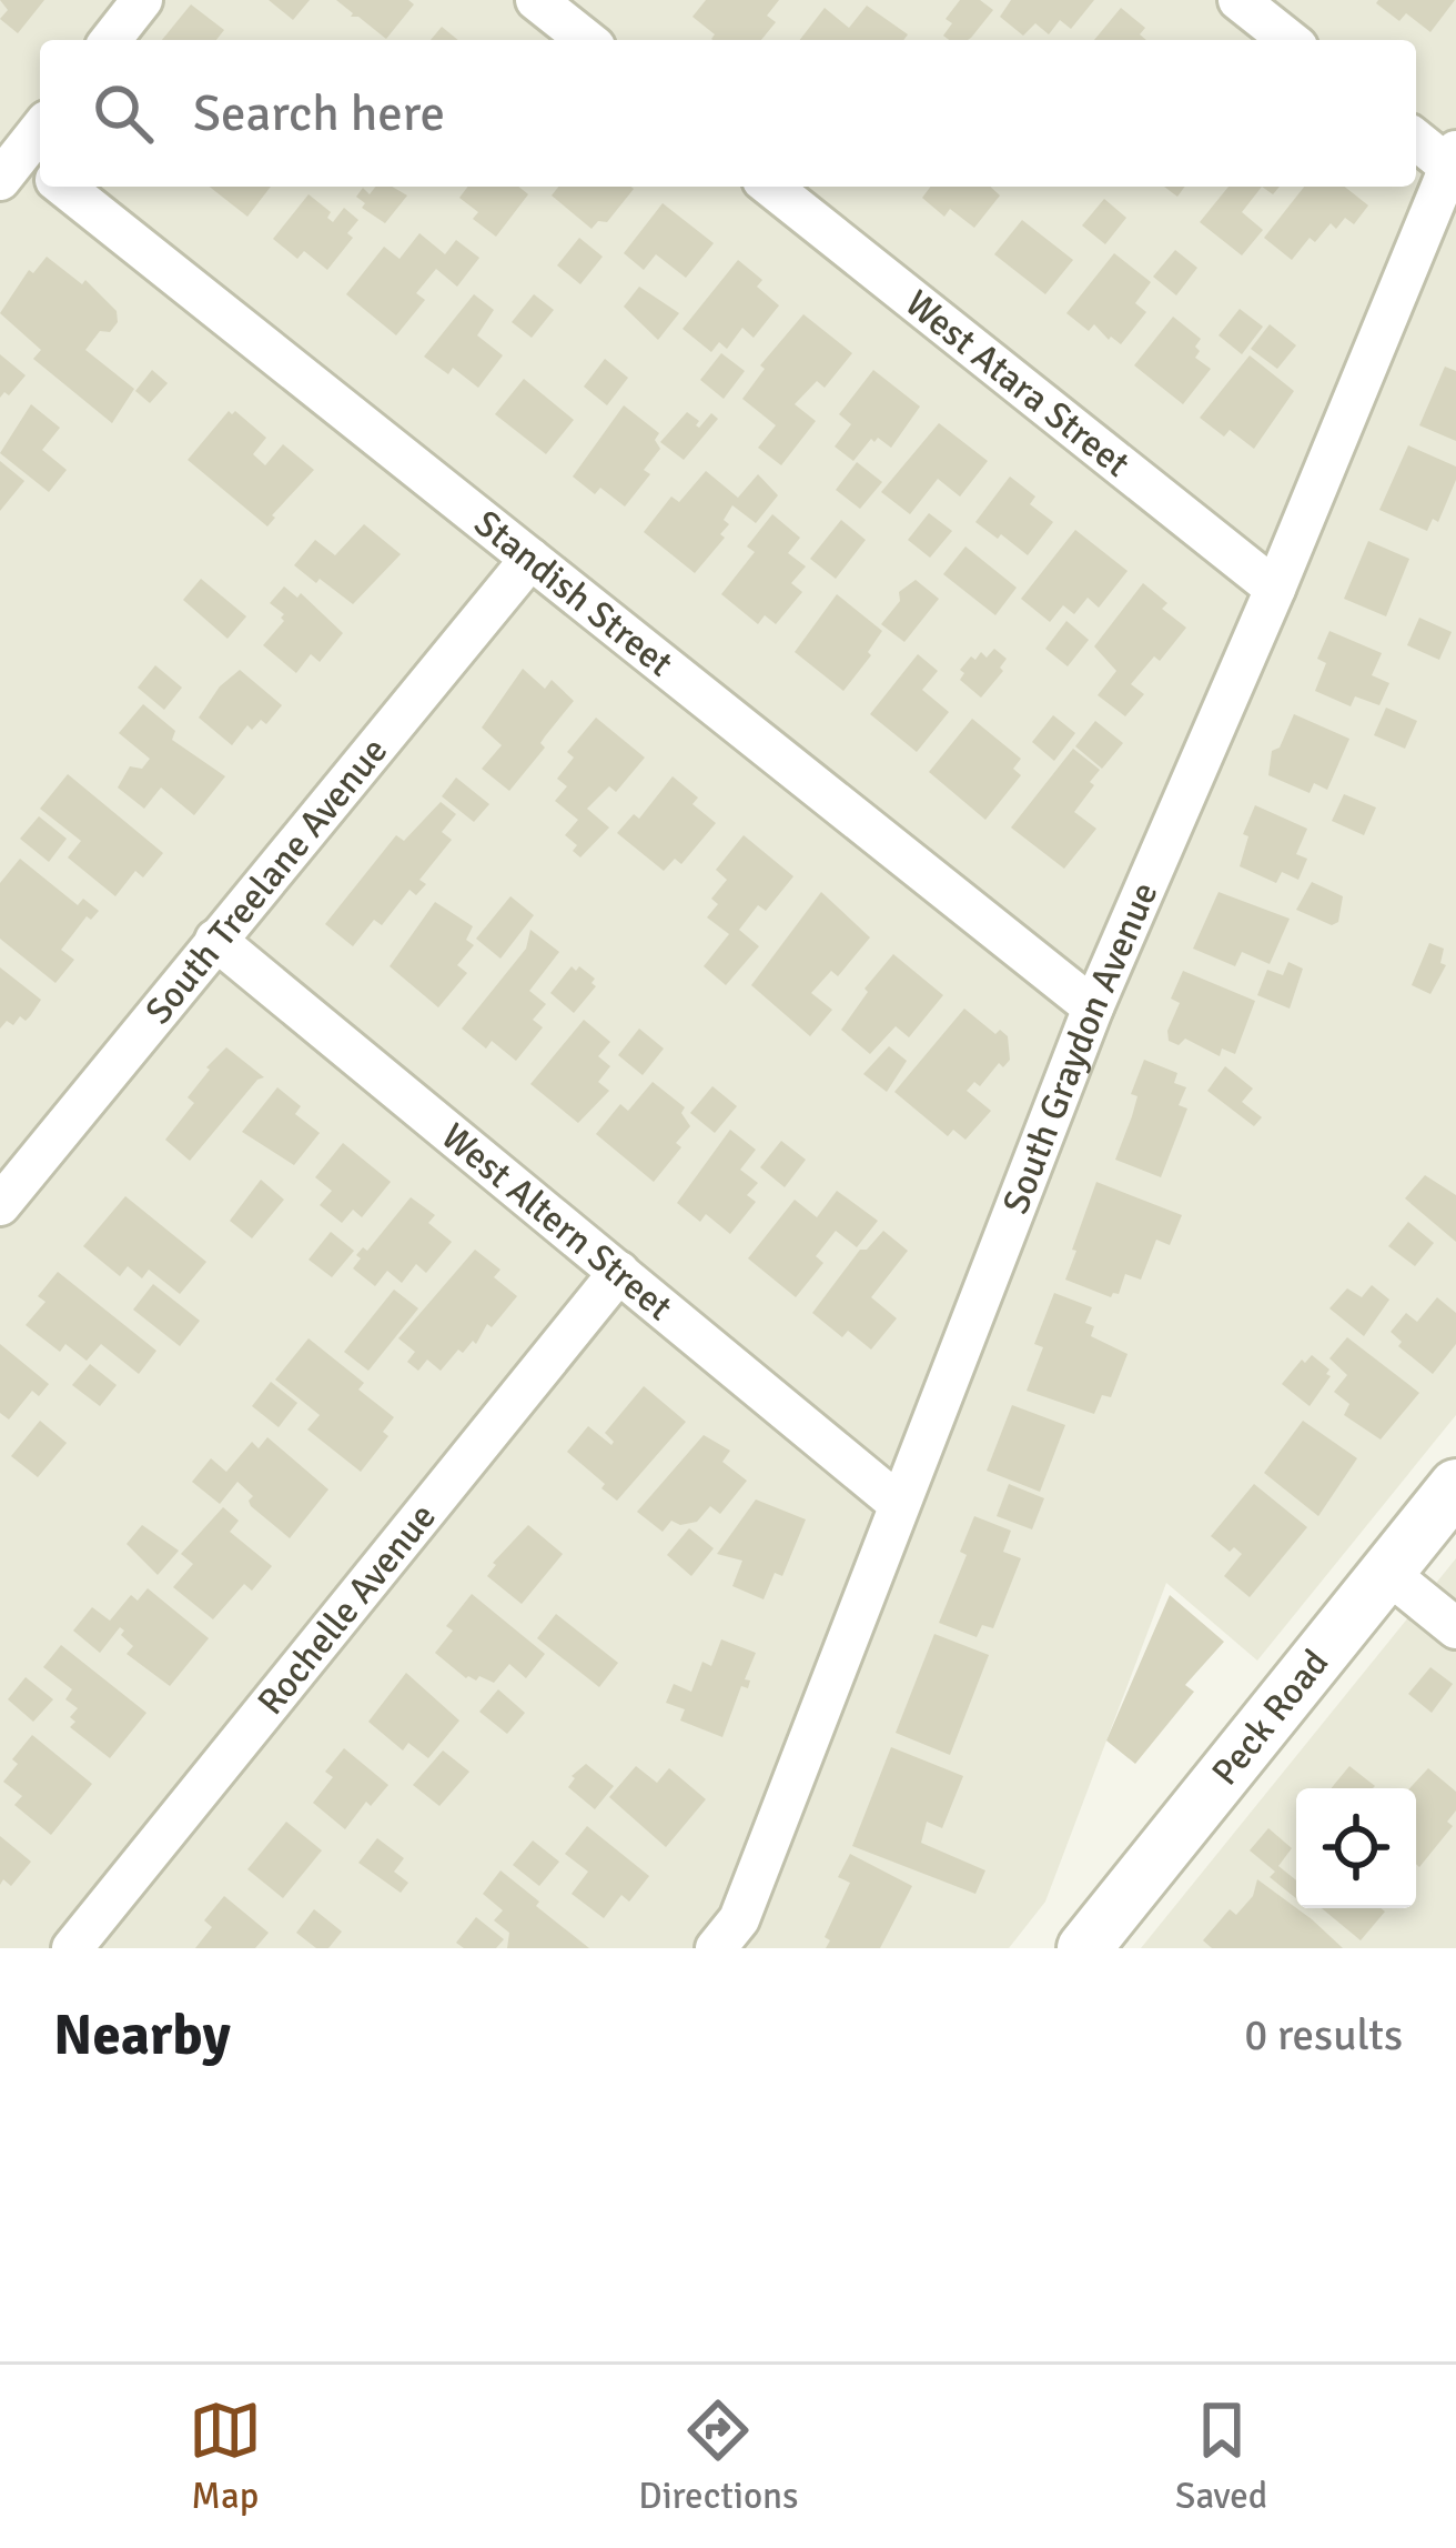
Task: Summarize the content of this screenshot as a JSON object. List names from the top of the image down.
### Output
{
  "streets": {
    "street": [
      "West Atara Street",
      "Standish Street",
      "South Treelane Avenue",
      "South Graydon Avenue",
      "West Altern Street",
      "Rochelle Avenue",
      "Peck Road"
    ]
  },
  "crossings": [
    ["West Atara Street", "South Graydon Avenue"],
    ["Standish Street", "South Treelane Avenue"],
    ["Standish Street", "South Graydon Avenue"],
    ["South Treelane Avenue", "West Altern Street"],
    ["South Graydon Avenue", "West Altern Street"],
    ["West Altern Street", "Rochelle Avenue"]
  ],
  "page": {
    "search": "Search here",
    "heading": ["Nearby", "0 results"],
    "nav": ["Map", "Directions", "Saved"]
  }
}
